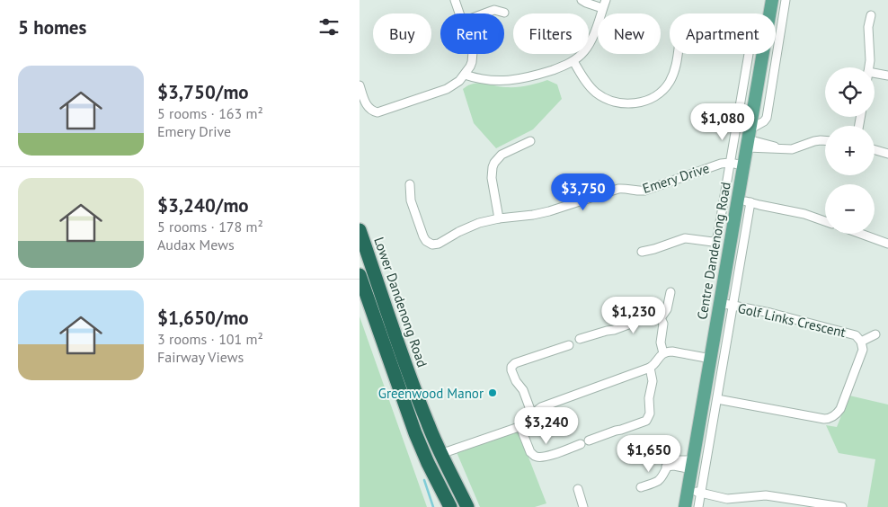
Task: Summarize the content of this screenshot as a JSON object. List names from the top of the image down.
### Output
{
  "streets": {
    "highway": ["Lower Dandenong Road"],
    "main road": ["Centre Dandenong Road"],
    "street": ["Emery Drive", "Golf Links Crescent"]
  },
  "crossings": [
    ["Emery Drive", "Centre Dandenong Road"],
    ["Centre Dandenong Road", "Golf Links Crescent"]
  ],
  "places": ["Greenwood Manor"],
  "page": {
    "heading": "5 homes",
    "chip": [
      "Buy",
      "Rent",
      "Filters",
      "New",
      "Apartment"
    ],
    "list": [
      {
        "name": "$3,750/mo",
        "note": "5 rooms · 163 m² · Emery Drive"
      },
      {
        "name": "$3,240/mo",
        "note": "5 rooms · 178 m² · Audax Mews"
      },
      {
        "name": "$1,650/mo",
        "note": "3 rooms · 101 m² · Fairway Views"
      }
    ],
    "map_buttons": ["+", "−"],
    "price": [
      "$1,080",
      "$3,750",
      "$1,230",
      "$3,240",
      "$1,650"
    ]
  }
}
